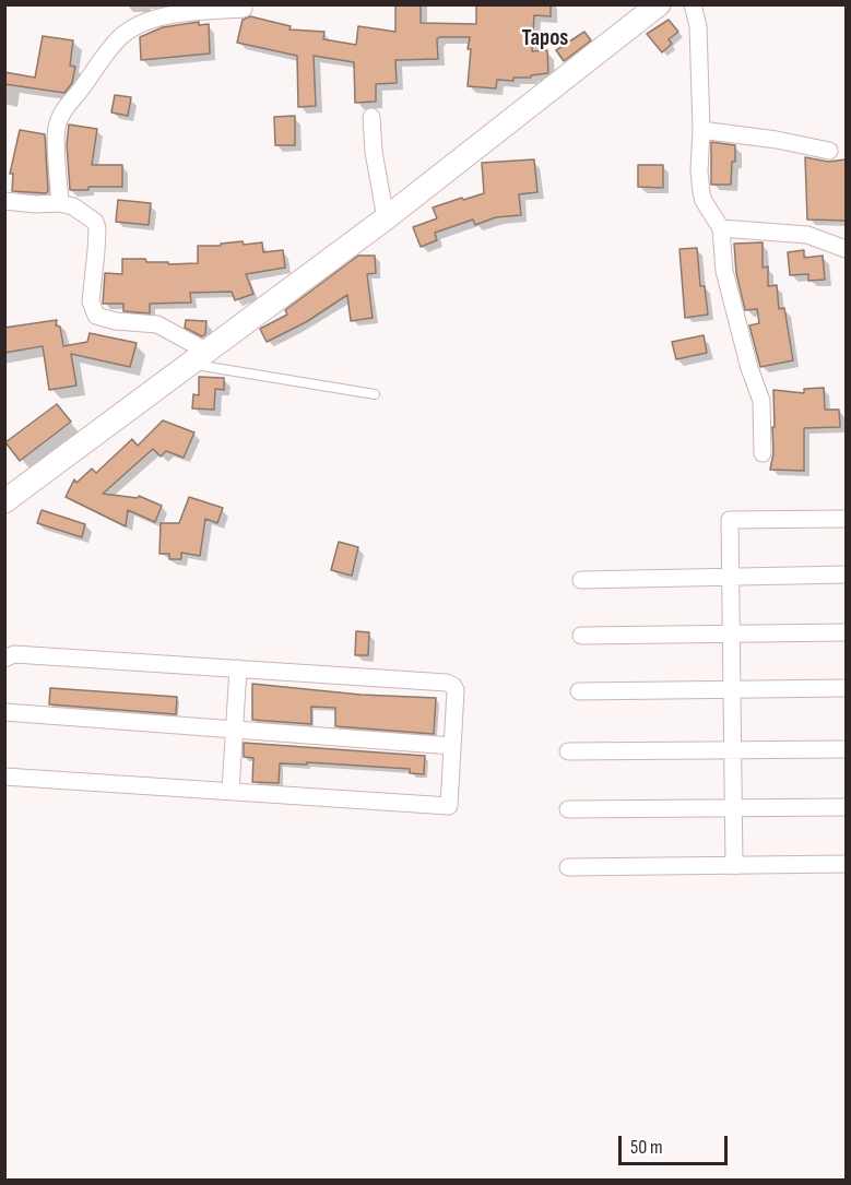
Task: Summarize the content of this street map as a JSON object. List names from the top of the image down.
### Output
{
  "districts": ["Tapos"],
  "scale_bar": "50 m"
}
